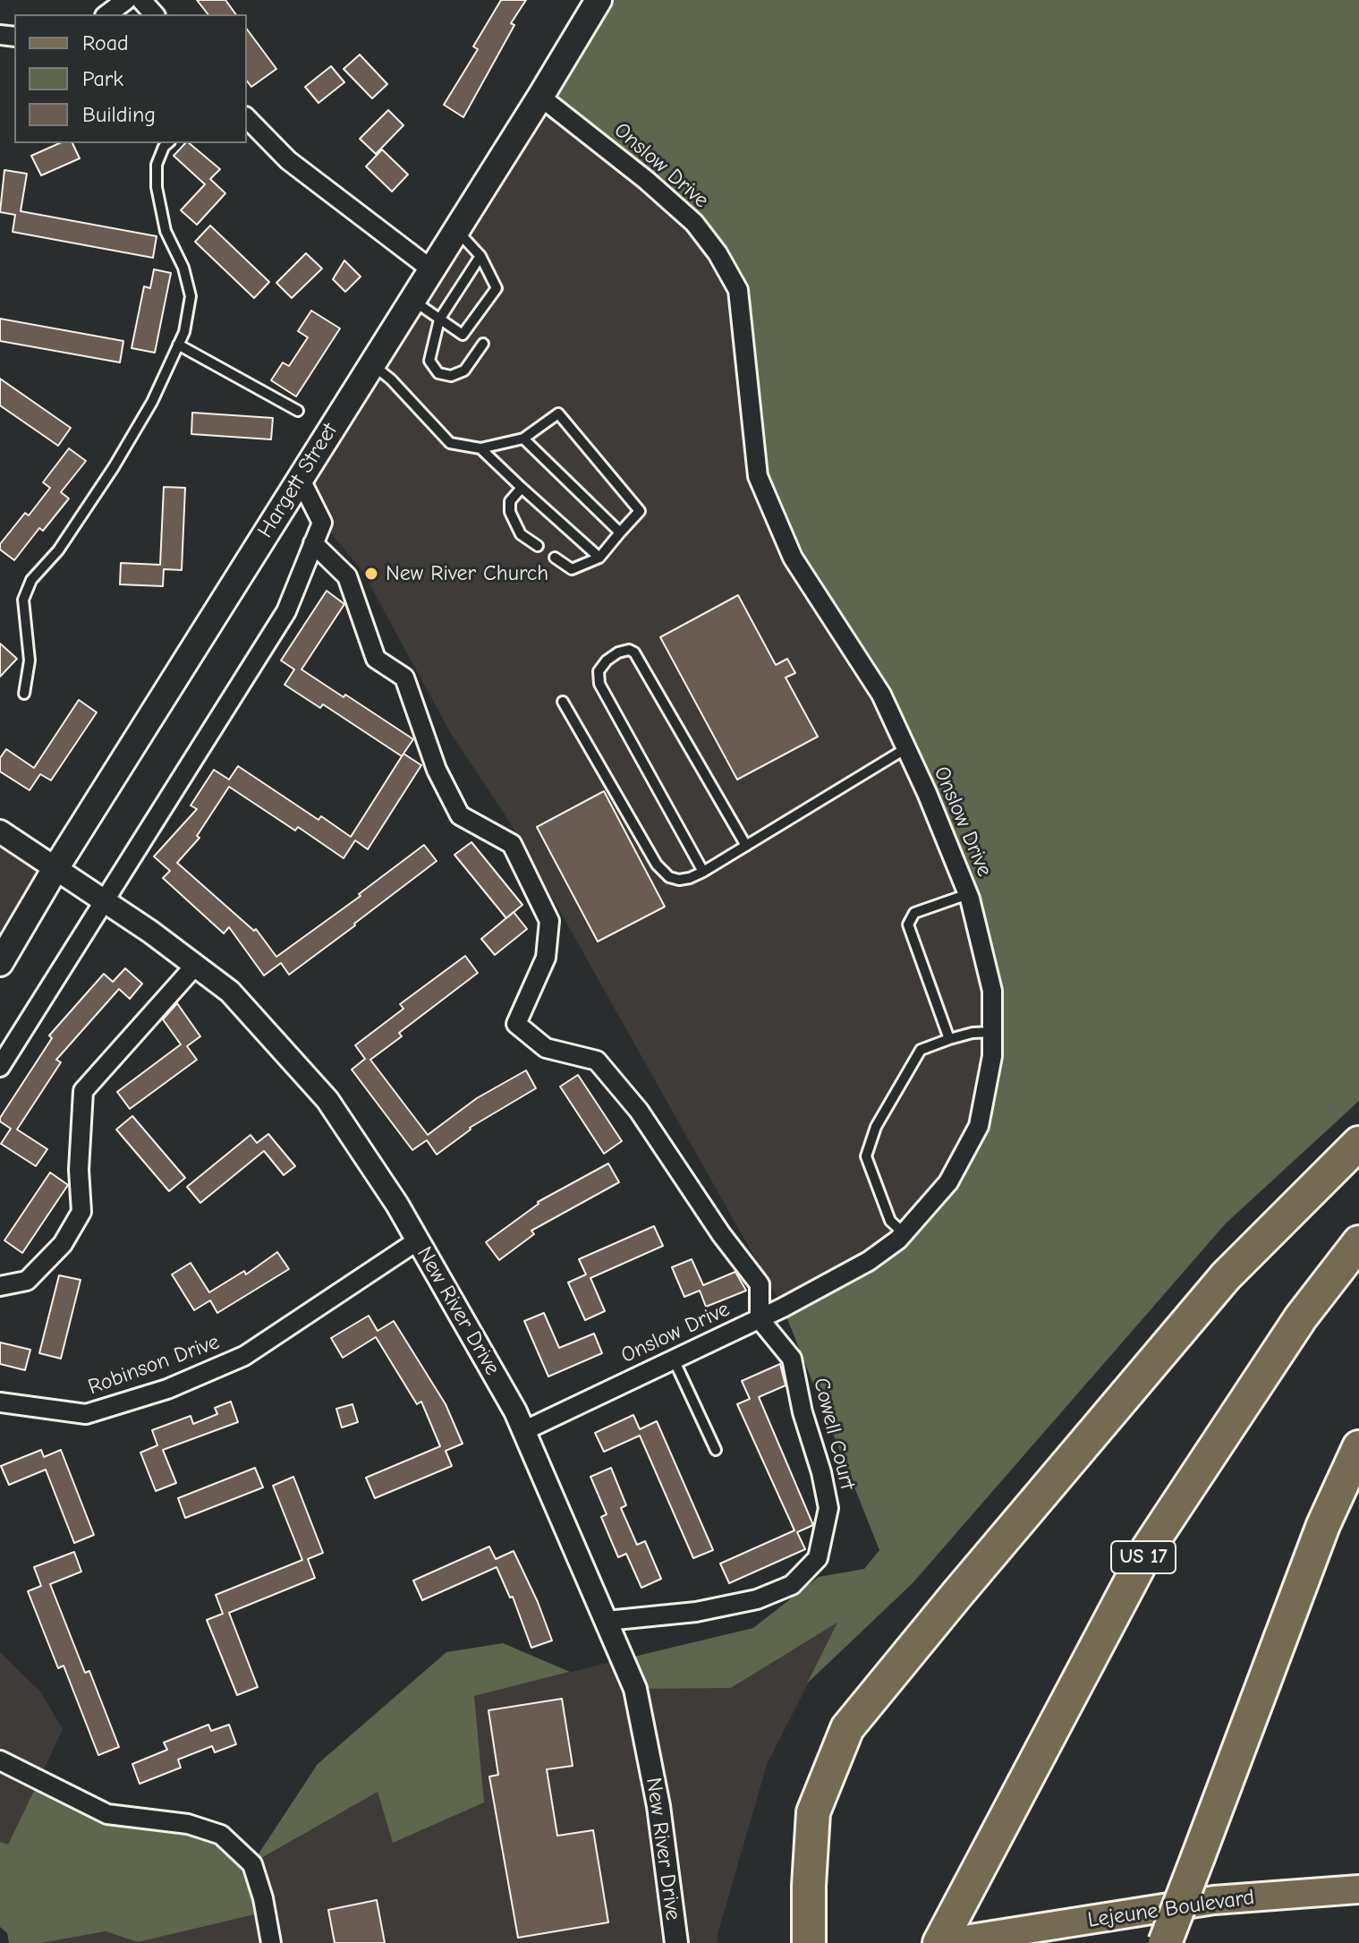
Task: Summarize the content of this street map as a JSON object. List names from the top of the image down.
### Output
{
  "streets": {
    "highway": ["US 17"],
    "main road": ["Hargett Street", "Lejeune Boulevard"],
    "street": [
      "Onslow Drive",
      "New River Drive",
      "Robinson Drive",
      "Cowell Court"
    ]
  },
  "crossings": [
    ["Onslow Drive", "Hargett Street"],
    ["Onslow Drive", "New River Drive"],
    ["Onslow Drive", "Cowell Court"],
    ["Hargett Street", "New River Drive"],
    ["New River Drive", "Robinson Drive"],
    ["New River Drive", "Cowell Court"],
    ["US 17", "Lejeune Boulevard"]
  ],
  "places": ["New River Church"],
  "legend": ["Road", "Park", "Building"]
}
